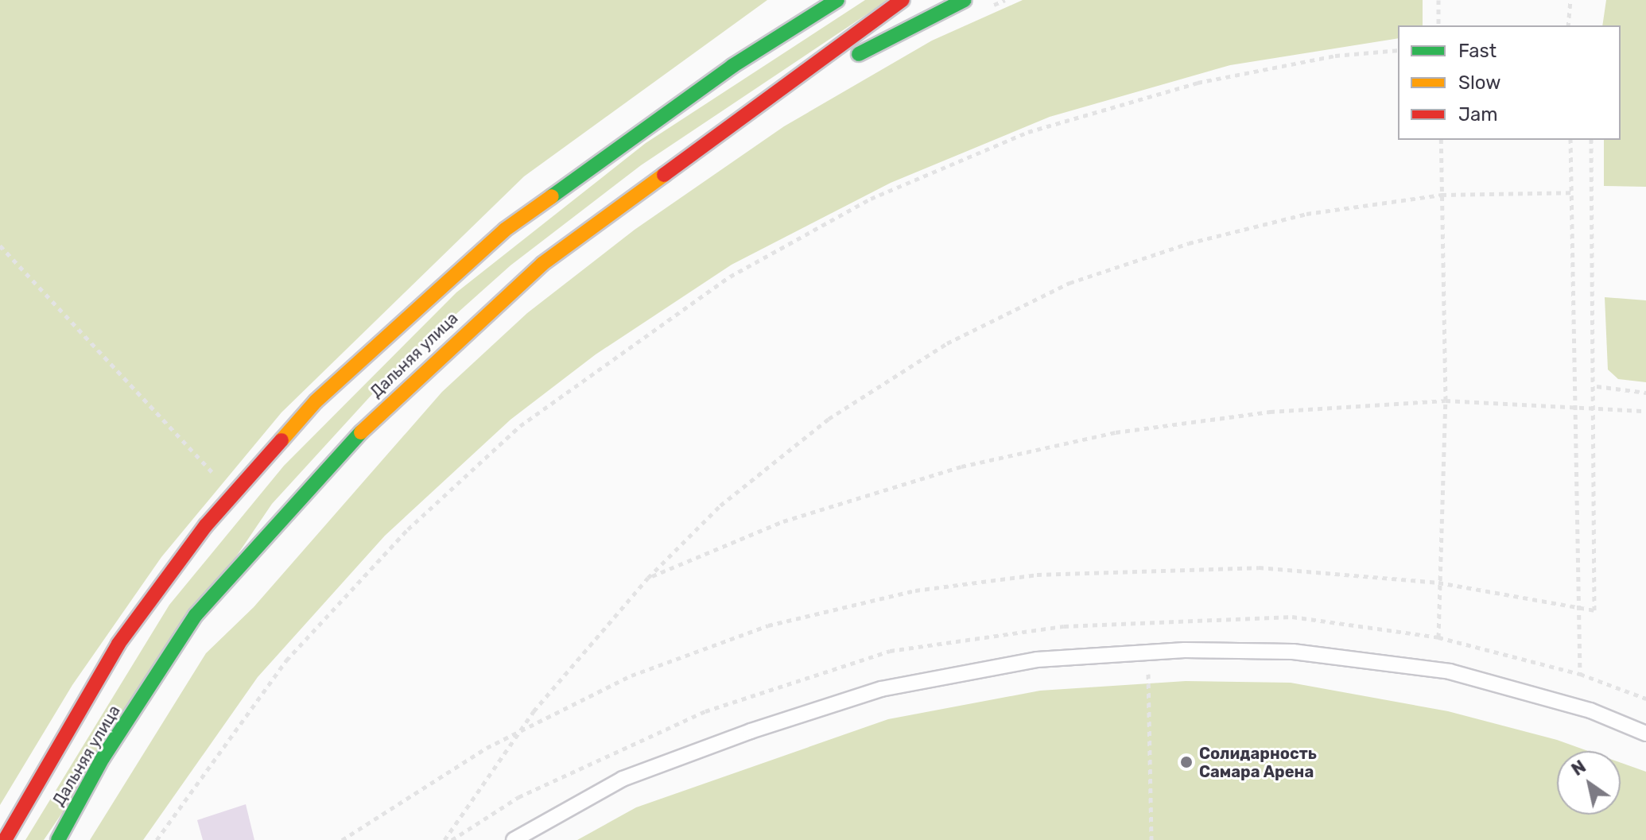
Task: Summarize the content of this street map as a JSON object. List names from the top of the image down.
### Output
{
  "streets": {
    "main road": ["Дальняя улица"]
  },
  "places": ["Солидарность Самара Арена"],
  "legend": ["Fast", "Slow", "Jam"],
  "north": "top left"
}
